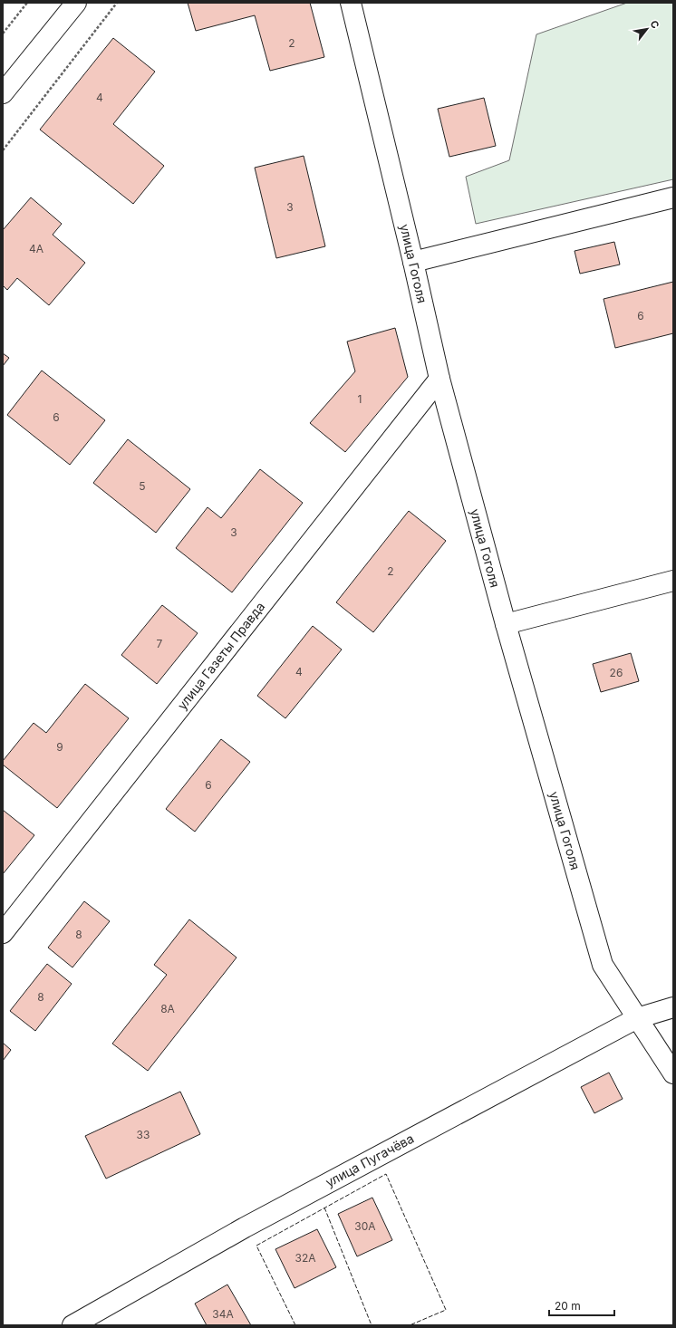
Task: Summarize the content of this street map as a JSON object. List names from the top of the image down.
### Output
{
  "streets": {
    "street": ["улица Гоголя", "улица Газеты Правда", "улица Пугачёва"]
  },
  "crossings": [
    ["улица Гоголя", "улица Газеты Правда"],
    ["улица Гоголя", "улица Пугачёва"]
  ],
  "house_numbers": [
    "2",
    "4",
    "3",
    "4А",
    "6",
    "1",
    "6",
    "5",
    "3",
    "2",
    "7",
    "4",
    "26",
    "9",
    "6",
    "8",
    "8",
    "8А",
    "33",
    "30А",
    "32А",
    "34А"
  ],
  "scale_bar": "20 m",
  "north": "top right"
}
